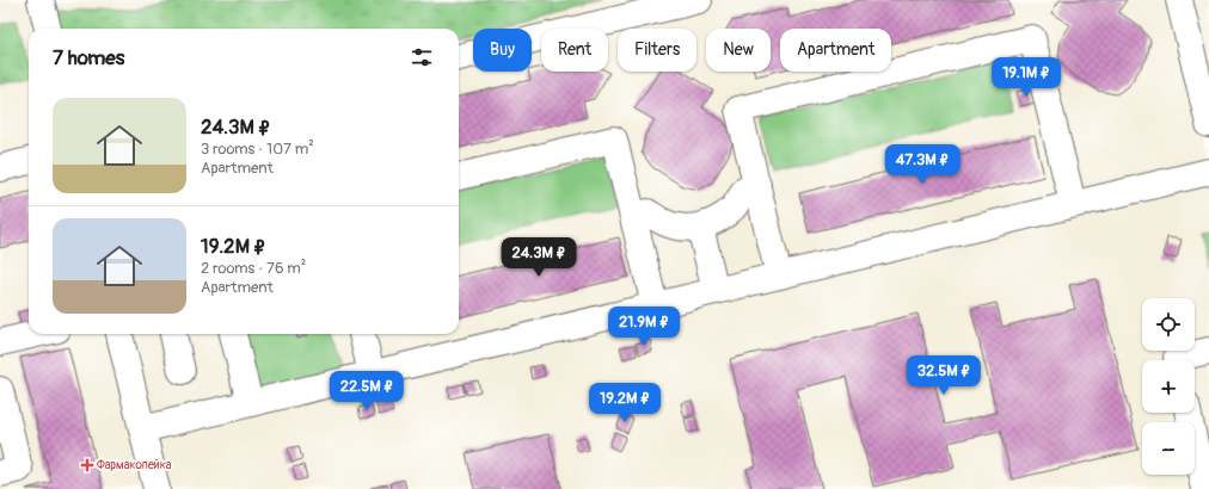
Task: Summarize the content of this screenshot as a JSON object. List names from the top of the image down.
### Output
{
  "places": {
    "health": ["Фармакопейка"]
  },
  "page": {
    "chip": [
      "Buy",
      "Rent",
      "Filters",
      "New",
      "Apartment"
    ],
    "heading": "7 homes",
    "price": [
      "19.1M ₽",
      "47.3M ₽",
      "24.3M ₽",
      "21.9M ₽",
      "32.5M ₽",
      "22.5M ₽",
      "19.2M ₽"
    ],
    "list": [
      {
        "name": "24.3M ₽",
        "note": "3 rooms · 107 m² · Apartment"
      },
      {
        "name": "19.2M ₽",
        "note": "2 rooms · 76 m² · Apartment"
      }
    ],
    "map_buttons": ["+", "−"]
  }
}
